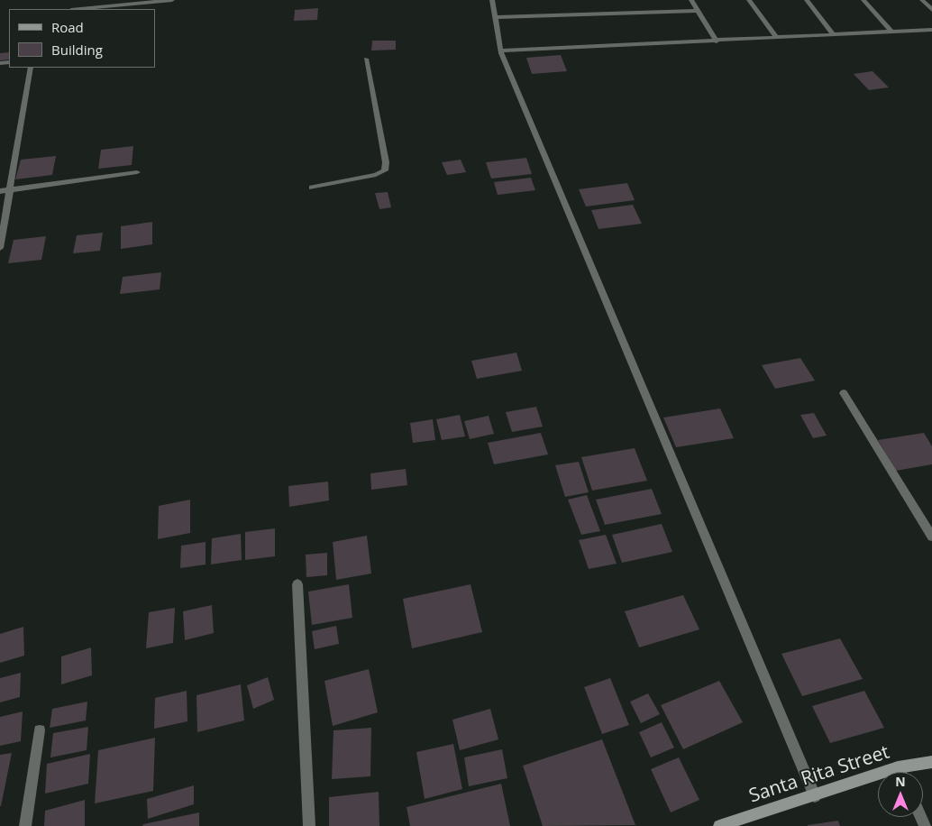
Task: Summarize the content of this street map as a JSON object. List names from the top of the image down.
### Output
{
  "streets": {
    "street": ["Santa Rita Street"]
  },
  "legend": ["Road", "Building"],
  "north": "top"
}
